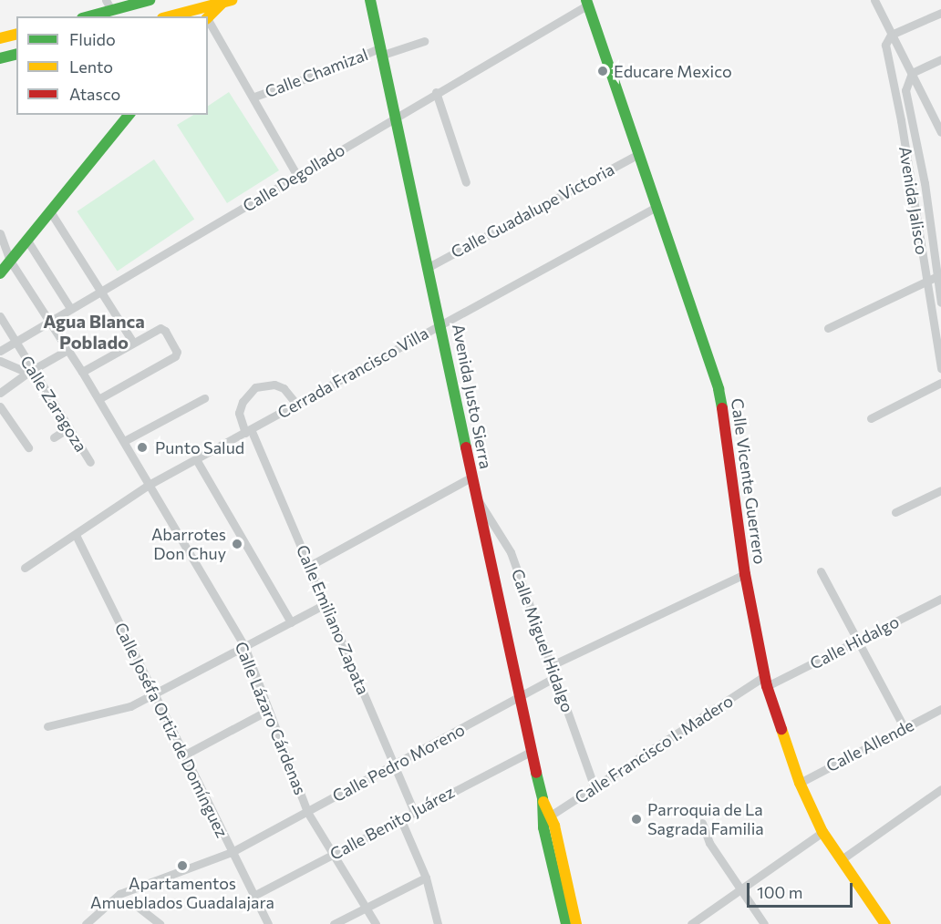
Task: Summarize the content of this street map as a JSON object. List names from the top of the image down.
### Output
{
  "streets": {
    "main road": ["Avenida Justo Sierra", "Calle Vicente Guerrero"],
    "street": [
      "Calle Chamizal",
      "Calle Degollado",
      "Avenida Jalisco",
      "Calle Guadalupe Victoria",
      "Cerrada Francisco Villa",
      "Calle Zaragoza",
      "Calle Emiliano Zapata",
      "Calle Miguel Hidalgo",
      "Calle Hidalgo",
      "Calle Lázaro Cárdenas",
      "Calle Joséfa Ortiz de Domínguez",
      "Calle Allende",
      "Calle Francisco I. Madero",
      "Calle Pedro Moreno",
      "Calle Benito Juárez"
    ]
  },
  "crossings": [
    ["Calle Chamizal", "Avenida Justo Sierra"],
    ["Calle Degollado", "Avenida Justo Sierra"],
    ["Calle Degollado", "Calle Zaragoza"],
    ["Calle Degollado", "Calle Vicente Guerrero"],
    ["Calle Guadalupe Victoria", "Avenida Justo Sierra"],
    ["Calle Guadalupe Victoria", "Calle Vicente Guerrero"],
    ["Cerrada Francisco Villa", "Avenida Justo Sierra"],
    ["Cerrada Francisco Villa", "Calle Vicente Guerrero"],
    ["Cerrada Francisco Villa", "Calle Emiliano Zapata"],
    ["Cerrada Francisco Villa", "Calle Lázaro Cárdenas"],
    ["Cerrada Francisco Villa", "Calle Joséfa Ortiz de Domínguez"],
    ["Avenida Justo Sierra", "Calle Miguel Hidalgo"],
    ["Avenida Justo Sierra", "Calle Francisco I. Madero"],
    ["Avenida Justo Sierra", "Calle Pedro Moreno"],
    ["Avenida Justo Sierra", "Calle Benito Juárez"],
    ["Calle Vicente Guerrero", "Calle Hidalgo"],
    ["Calle Vicente Guerrero", "Calle Allende"],
    ["Calle Vicente Guerrero", "Calle Francisco I. Madero"],
    ["Calle Emiliano Zapata", "Calle Pedro Moreno"],
    ["Calle Emiliano Zapata", "Calle Benito Juárez"],
    ["Calle Miguel Hidalgo", "Calle Francisco I. Madero"],
    ["Calle Miguel Hidalgo", "Calle Pedro Moreno"],
    ["Calle Hidalgo", "Calle Francisco I. Madero"],
    ["Calle Lázaro Cárdenas", "Calle Pedro Moreno"],
    ["Calle Lázaro Cárdenas", "Calle Benito Juárez"],
    ["Calle Joséfa Ortiz de Domínguez", "Calle Pedro Moreno"],
    ["Calle Joséfa Ortiz de Domínguez", "Calle Benito Juárez"]
  ],
  "districts": ["Agua Blanca Poblado"],
  "places": [
    "Educare Mexico",
    "Punto Salud",
    "Abarrotes Don Chuy",
    "Parroquia de La Sagrada Familia",
    "Apartamentos Amueblados Guadalajara"
  ],
  "legend": ["Fluido", "Lento", "Atasco"],
  "scale_bar": "100 m"
}
